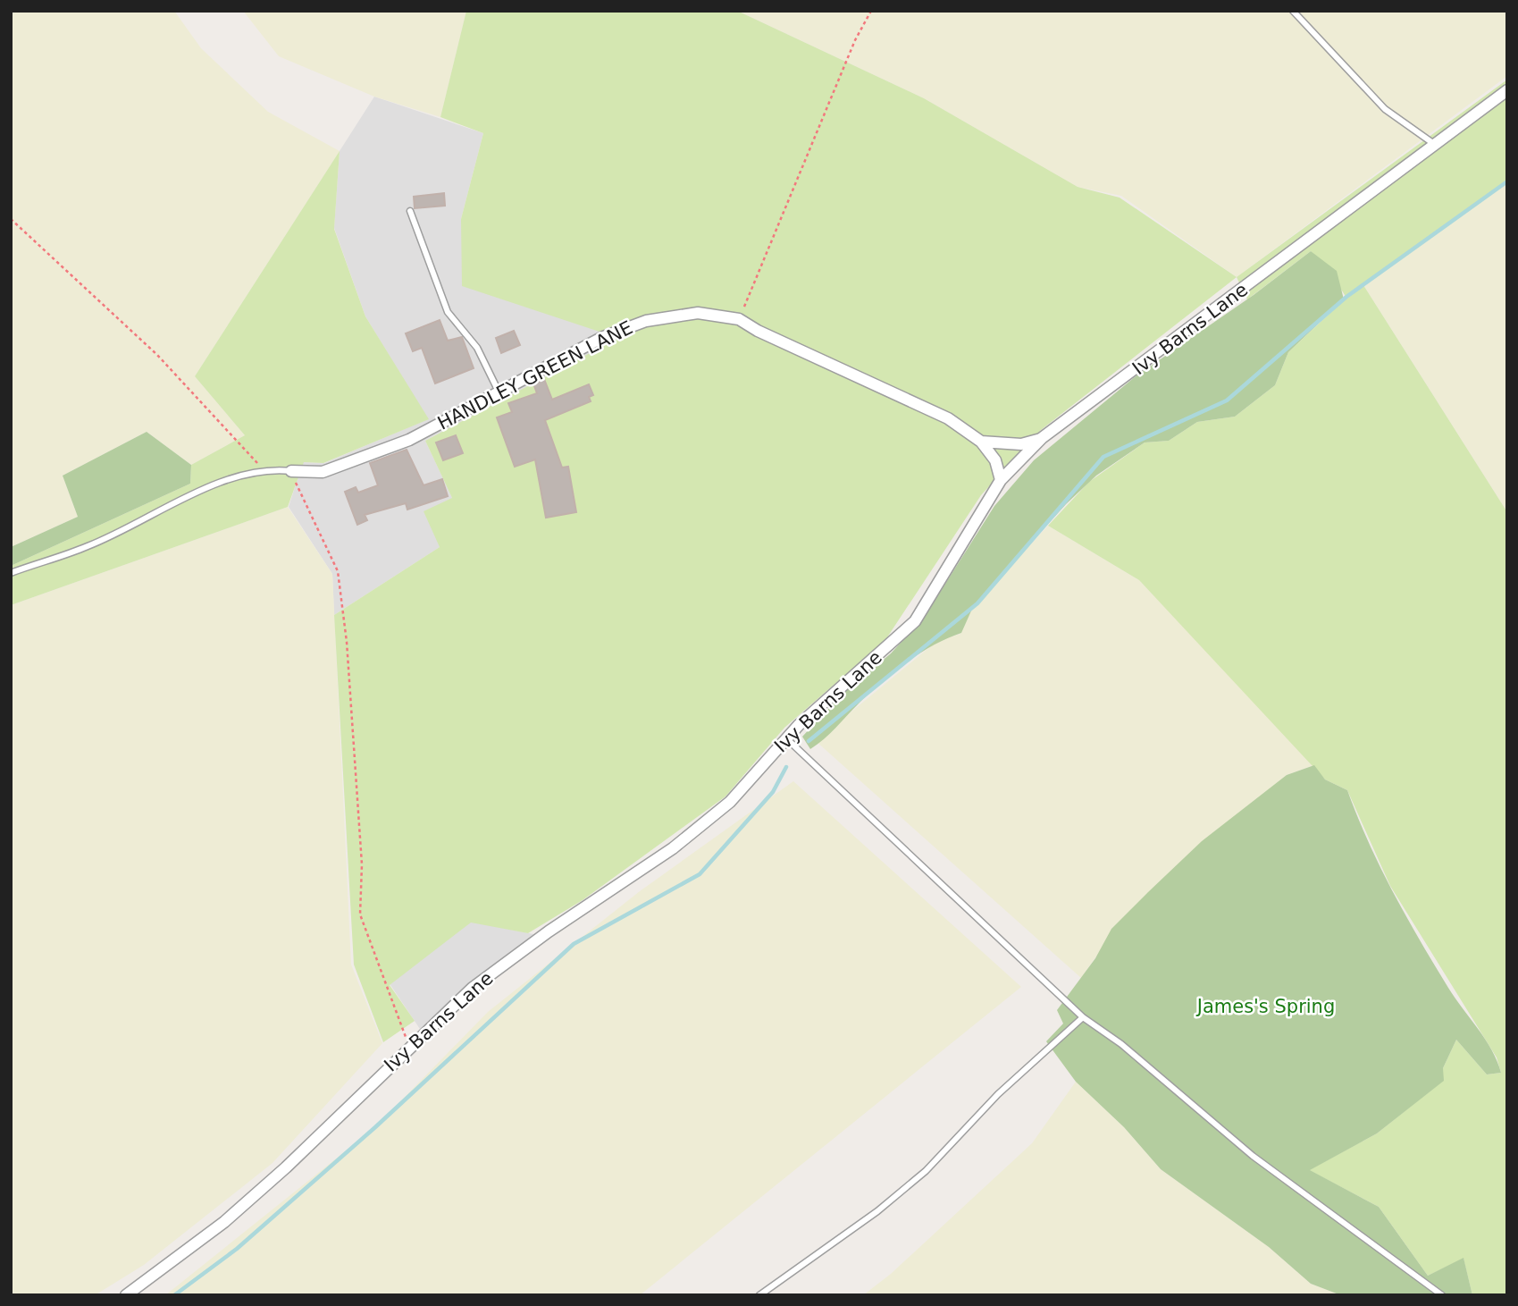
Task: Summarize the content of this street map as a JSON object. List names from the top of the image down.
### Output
{
  "streets": {
    "street": ["Ivy Barns Lane", "HANDLEY GREEN LANE"]
  },
  "crossings": [
    ["Ivy Barns Lane", "HANDLEY GREEN LANE"]
  ],
  "parks": ["James's Spring"]
}
